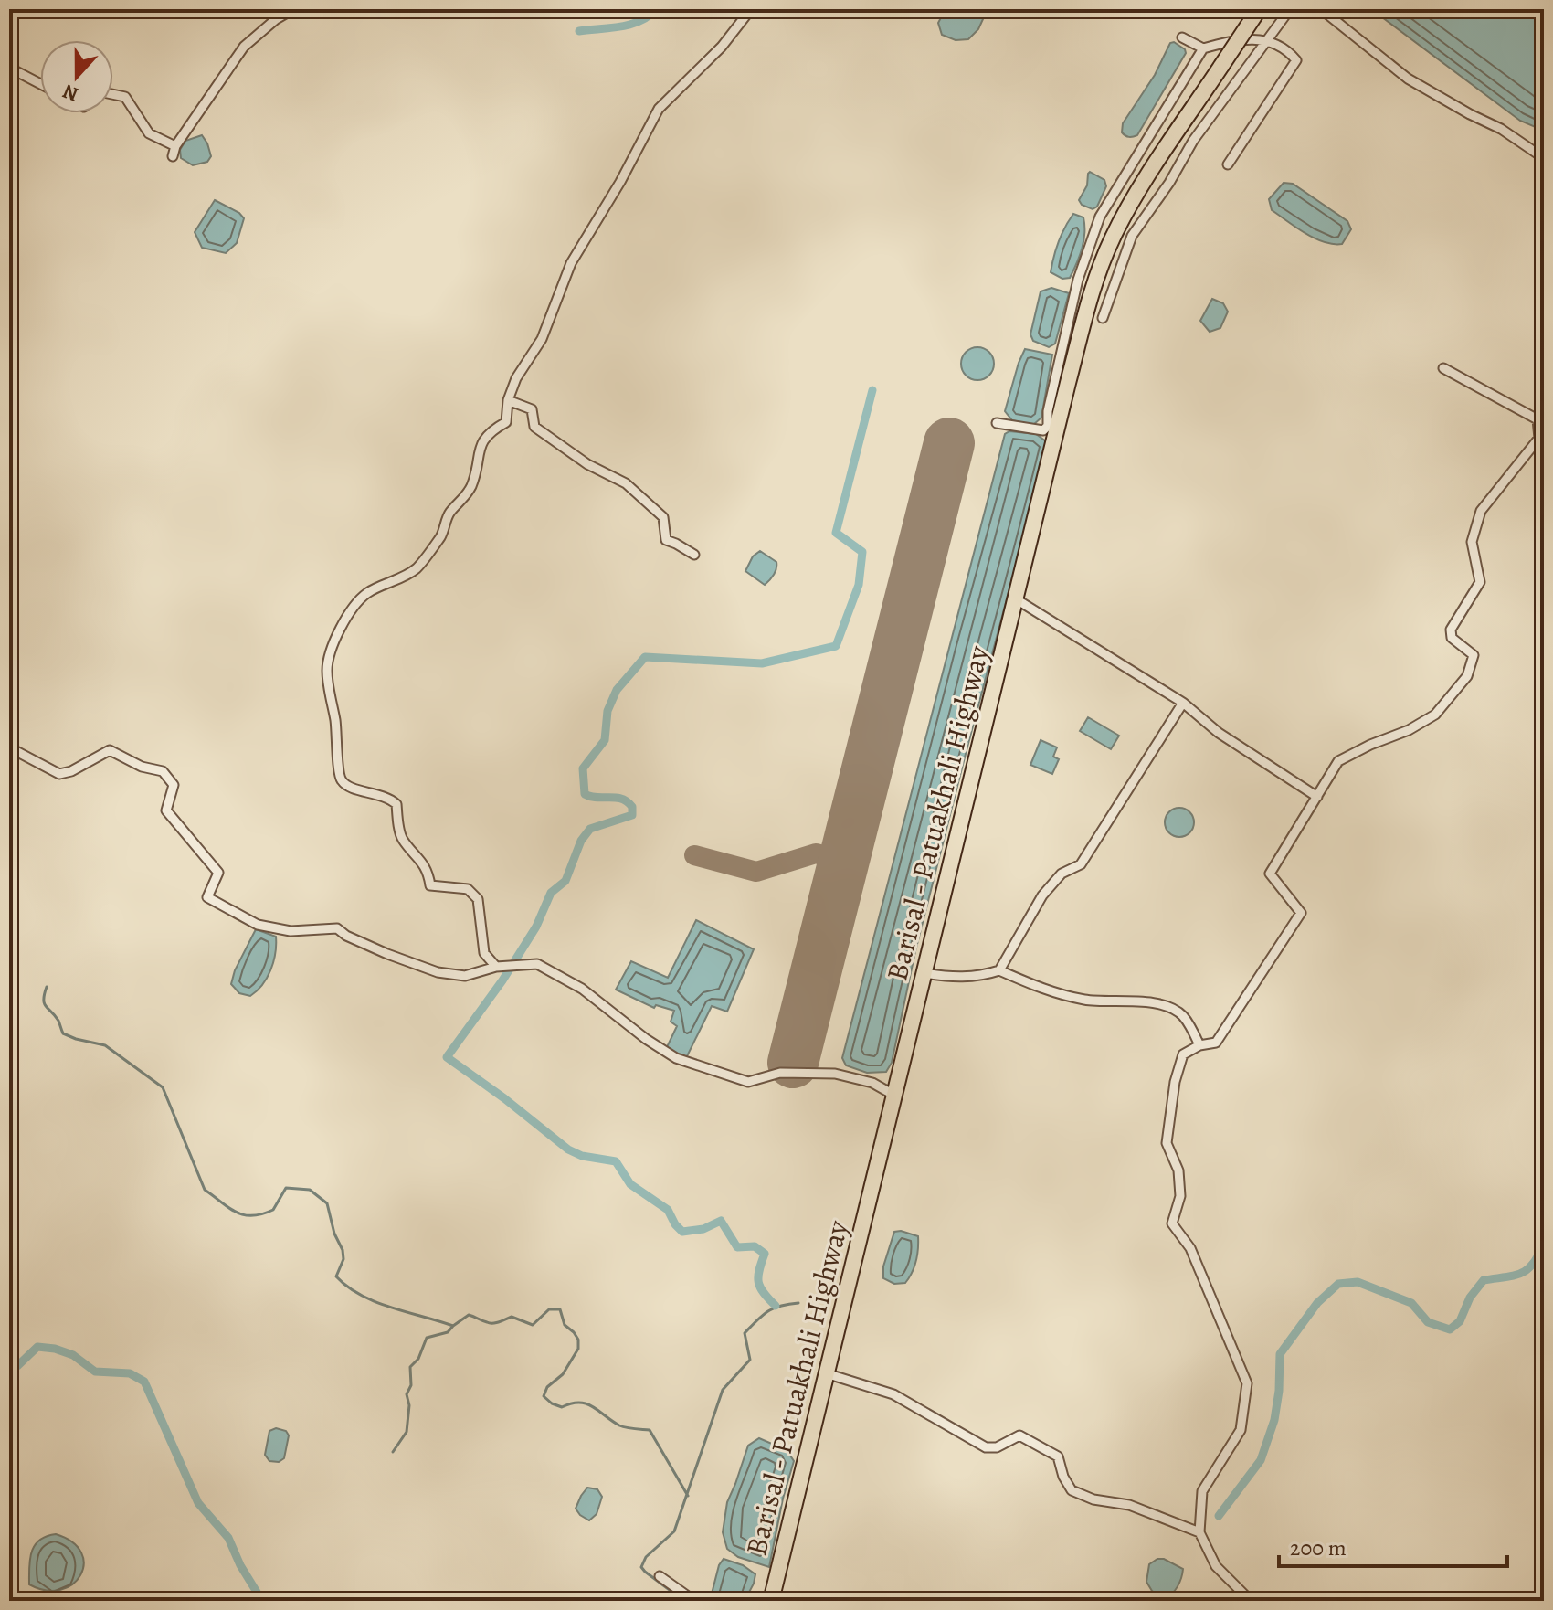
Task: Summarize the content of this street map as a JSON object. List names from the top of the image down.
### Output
{
  "streets": {
    "highway": ["Barisal - Patuakhali Highway"]
  },
  "scale_bar": "200 m",
  "north": "bottom"
}
